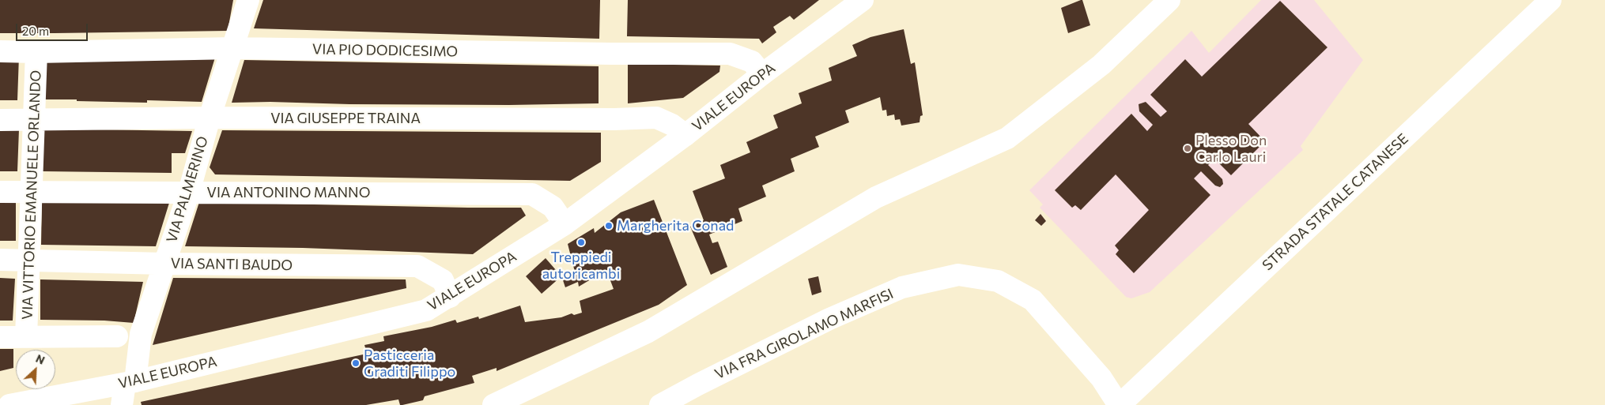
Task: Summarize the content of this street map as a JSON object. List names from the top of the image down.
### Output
{
  "streets": {
    "street": [
      "VIA PIO DODICESIMO",
      "VIALE EUROPA",
      "VIA GIUSEPPE TRAINA",
      "VIA PALMERINO",
      "VIA ANTONINO MANNO",
      "VIA VITTORIO EMANUELE ORLANDO",
      "STRADA STATALE CATANESE",
      "VIA SANTI BAUDO",
      "VIA FRA GIROLAMO MARFISI"
    ]
  },
  "crossings": [
    ["VIA PIO DODICESIMO", "VIALE EUROPA"],
    ["VIA PIO DODICESIMO", "VIA PALMERINO"],
    ["VIA PIO DODICESIMO", "VIA VITTORIO EMANUELE ORLANDO"],
    ["VIALE EUROPA", "VIA GIUSEPPE TRAINA"],
    ["VIALE EUROPA", "VIA PALMERINO"],
    ["VIALE EUROPA", "VIA ANTONINO MANNO"],
    ["VIALE EUROPA", "VIA SANTI BAUDO"],
    ["VIA GIUSEPPE TRAINA", "VIA PALMERINO"],
    ["VIA GIUSEPPE TRAINA", "VIA VITTORIO EMANUELE ORLANDO"],
    ["VIA PALMERINO", "VIA ANTONINO MANNO"],
    ["VIA PALMERINO", "VIA SANTI BAUDO"],
    ["VIA ANTONINO MANNO", "VIA VITTORIO EMANUELE ORLANDO"],
    ["VIA VITTORIO EMANUELE ORLANDO", "VIA SANTI BAUDO"],
    ["STRADA STATALE CATANESE", "VIA FRA GIROLAMO MARFISI"]
  ],
  "places": [
    "Plesso Don Carlo Lauri",
    "Margherita Conad",
    "Treppiedi autoricambi",
    "Pasticceria Graditi Filippo"
  ],
  "scale_bar": "20 m",
  "north": "top right"
}
